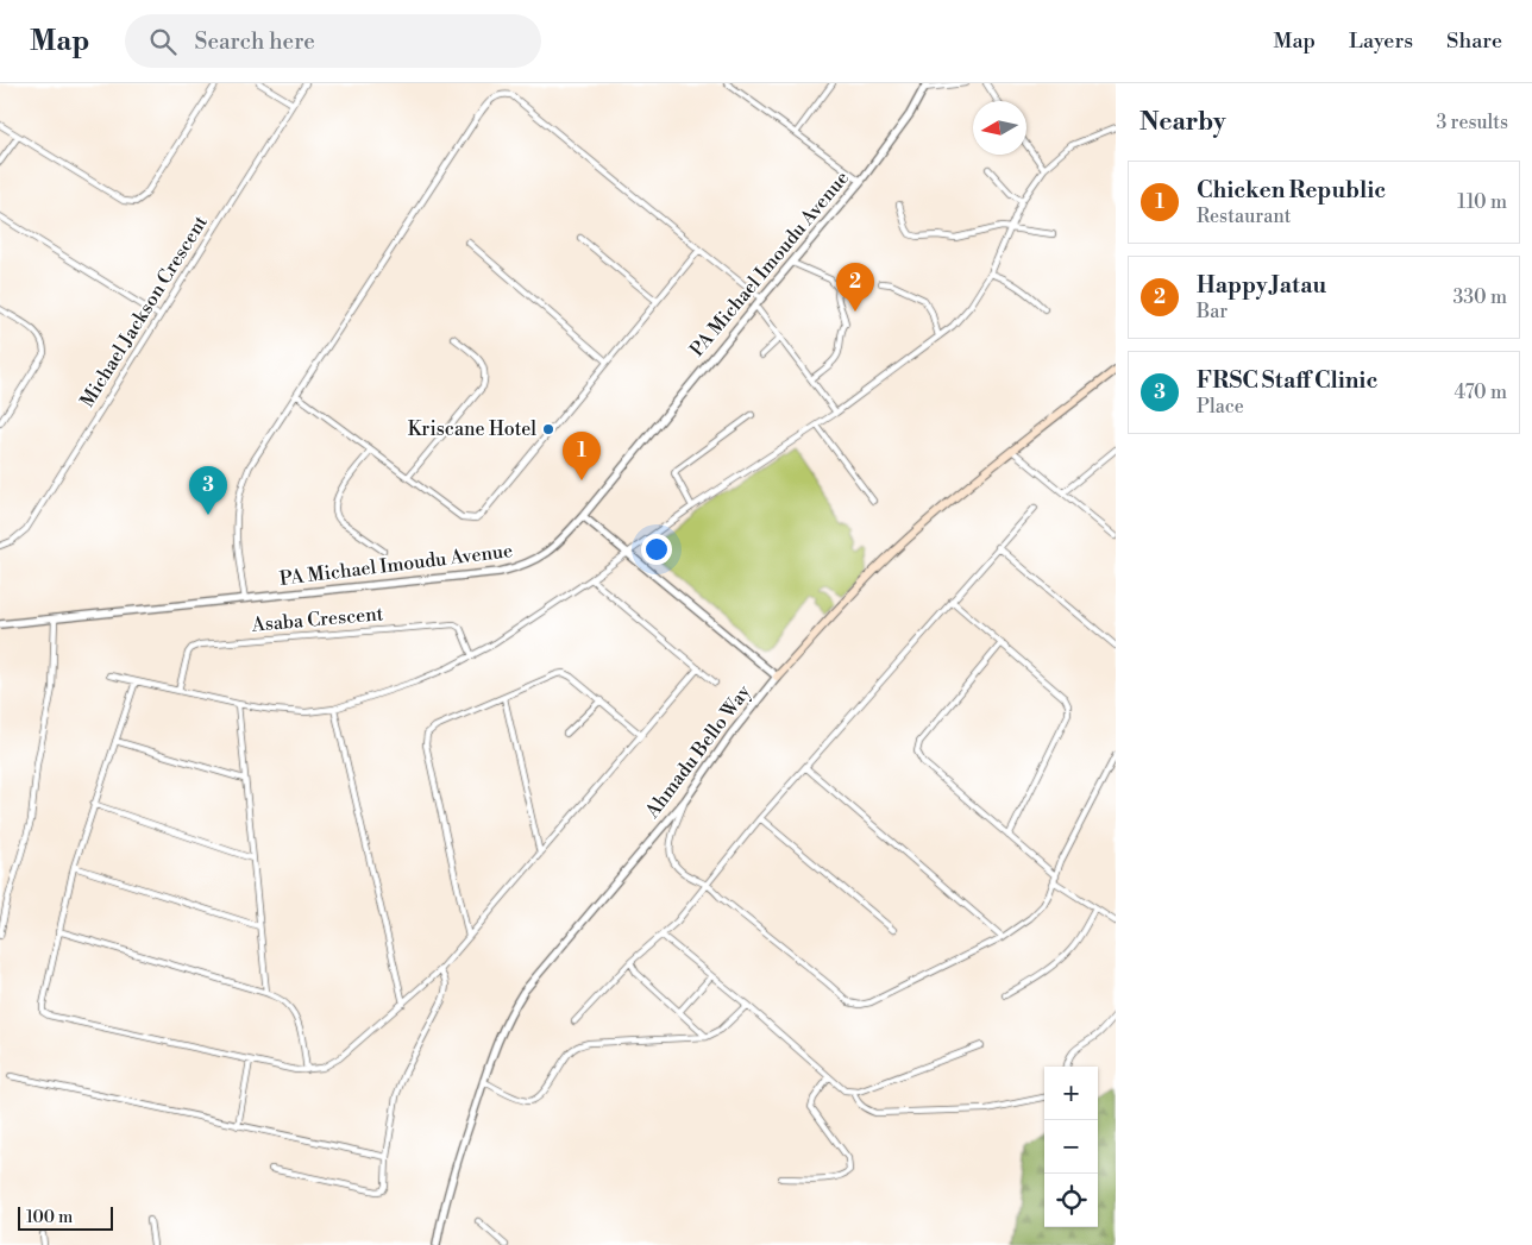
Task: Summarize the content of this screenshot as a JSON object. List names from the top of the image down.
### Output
{
  "streets": {
    "main road": ["Ahmadu Bello Way"],
    "street": ["PA Michael Imoudu Avenue", "Michael Jackson Crescent", "Asaba Crescent"]
  },
  "places": ["Kriscane Hotel"],
  "scale_bar": "100 m",
  "north": "left",
  "page": {
    "header": "Map",
    "search": "Search here",
    "nav": ["Map", "Layers", "Share"],
    "heading": ["Nearby", "3 results"],
    "list": [
      {
        "mark": "1",
        "name": "Chicken Republic",
        "note": "Restaurant",
        "value": "110 m"
      },
      {
        "mark": "2",
        "name": "Happy Jatau",
        "note": "Bar",
        "value": "330 m"
      },
      {
        "mark": "3",
        "name": "FRSC Staff Clinic",
        "note": "Place",
        "value": "470 m"
      }
    ],
    "pins": ["2", "1", "3"],
    "map_buttons": ["+", "−"],
    "scale": "100 m"
  }
}
